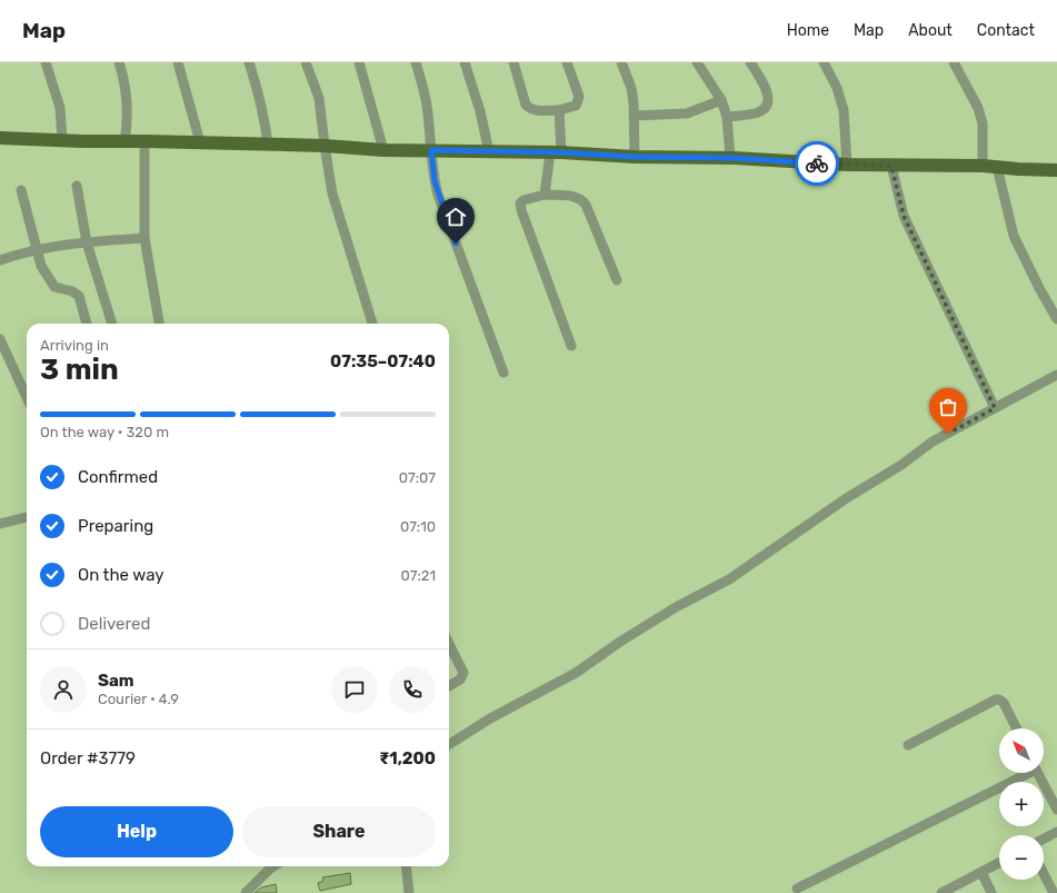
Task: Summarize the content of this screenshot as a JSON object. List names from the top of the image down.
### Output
{
  "north": "top left",
  "page": {
    "header": "Map",
    "nav": [
      "Home",
      "Map",
      "About",
      "Contact"
    ],
    "heading": ["3 min", "Arriving in", "07:35–07:40"],
    "panel": [
      "Sam",
      "Courier · 4.9",
      "Order #3779",
      "₹1,200"
    ],
    "bar": "On the way · 320 m",
    "list": [
      ["Confirmed", "07:07"],
      ["Preparing", "07:10"],
      ["On the way", "07:21"],
      "Delivered"
    ],
    "map_buttons": ["+", "−"],
    "buttons": ["Help", "Share"]
  }
}
